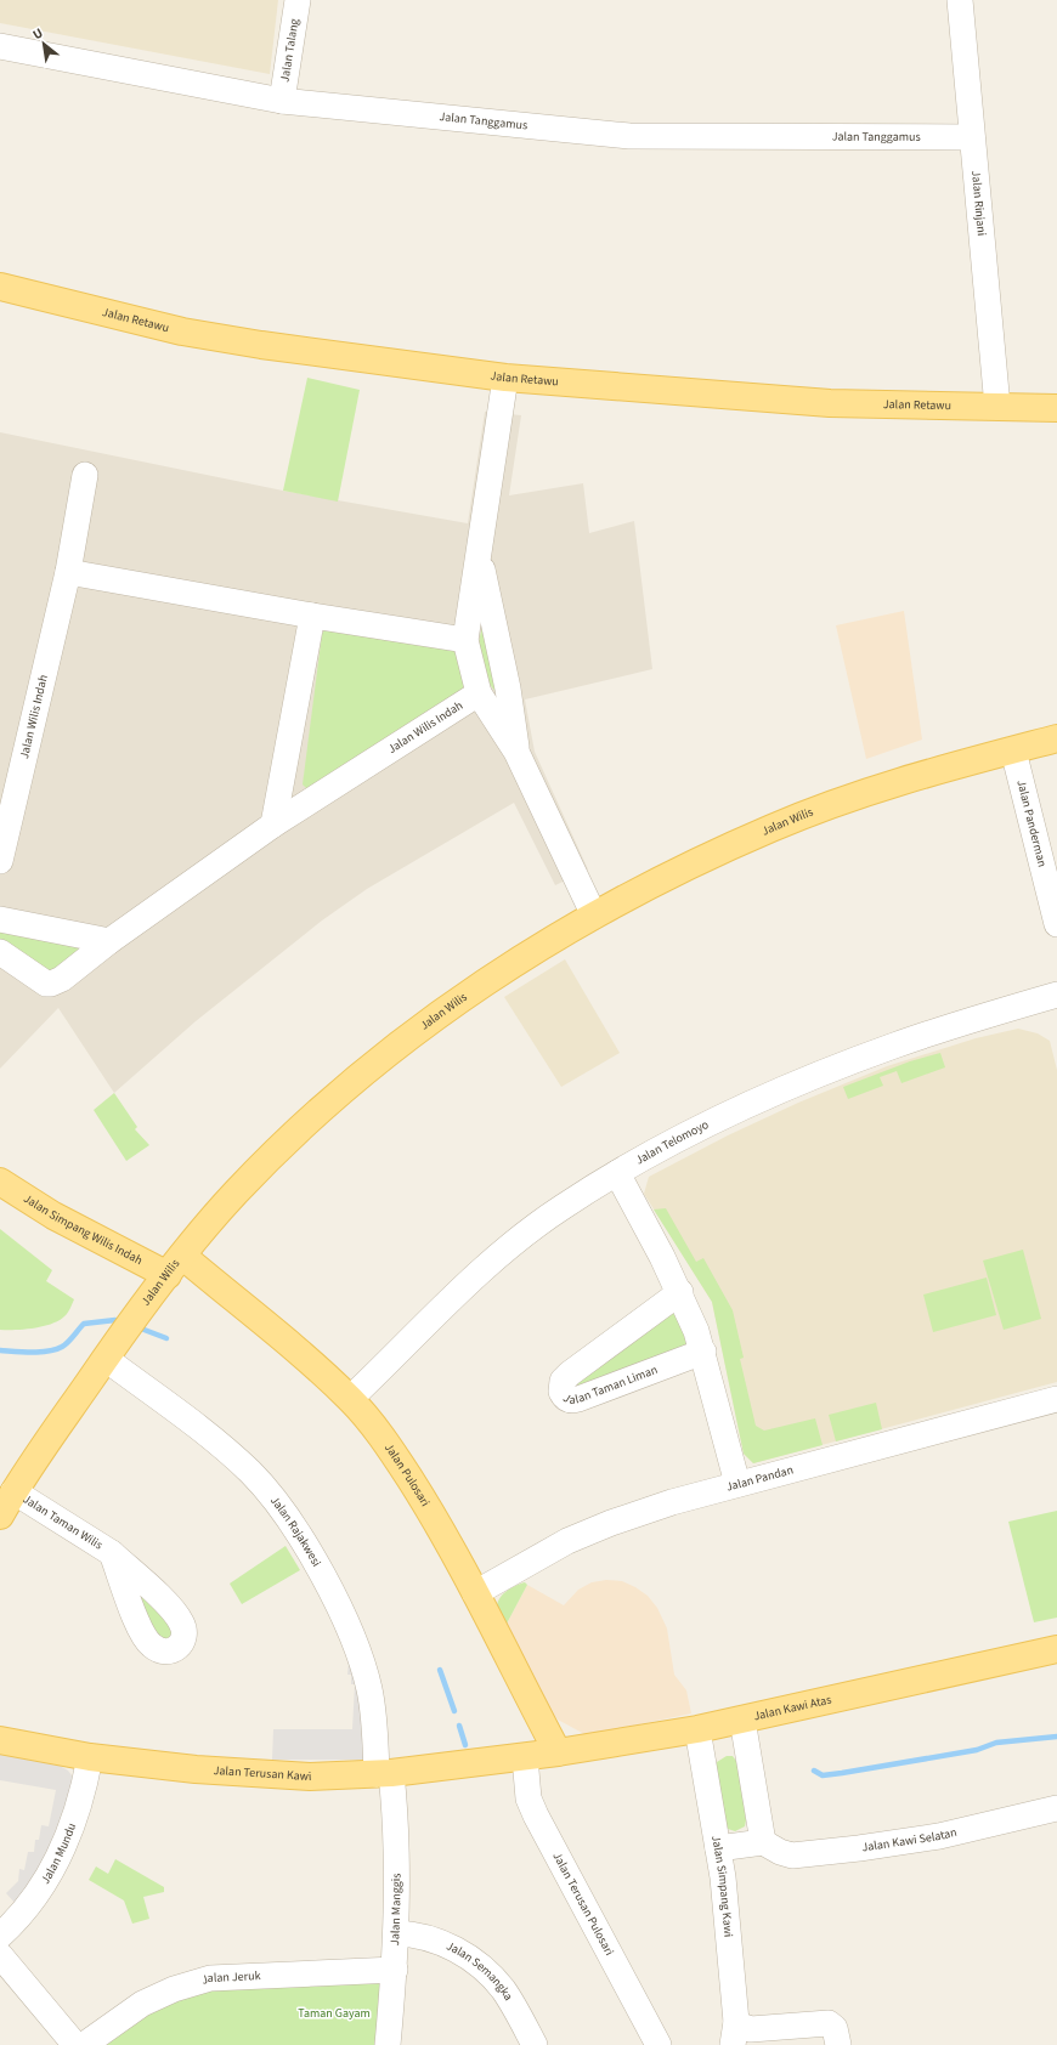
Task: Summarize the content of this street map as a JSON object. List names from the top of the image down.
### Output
{
  "streets": {
    "main road": [
      "Jalan Retawu",
      "Jalan Wilis",
      "Jalan Simpang Wilis Indah",
      "Jalan Pulosari",
      "Jalan Kawi Atas",
      "Jalan Terusan Kawi"
    ],
    "street": [
      "Jalan Talang",
      "Jalan Tanggamus",
      "Jalan Rinjani",
      "Jalan Wilis Indah",
      "Jalan Panderman",
      "Jalan Telomoyo",
      "Jalan Taman Liman",
      "Jalan Pandan",
      "Jalan Taman Wilis",
      "Jalan Rajakwesi",
      "Jalan Kawi Selatan",
      "Jalan Mundu",
      "Jalan Simpang Kawi",
      "Jalan Terusan Pulosari",
      "Jalan Manggis",
      "Jalan Semangka",
      "Jalan Jeruk"
    ]
  },
  "crossings": [
    ["Jalan Talang", "Jalan Tanggamus"],
    ["Jalan Tanggamus", "Jalan Rinjani"],
    ["Jalan Rinjani", "Jalan Retawu"],
    ["Jalan Wilis", "Jalan Panderman"],
    ["Jalan Wilis", "Jalan Simpang Wilis Indah"],
    ["Jalan Wilis", "Jalan Pulosari"],
    ["Jalan Wilis", "Jalan Taman Wilis"],
    ["Jalan Wilis", "Jalan Rajakwesi"],
    ["Jalan Telomoyo", "Jalan Pulosari"],
    ["Jalan Simpang Wilis Indah", "Jalan Pulosari"],
    ["Jalan Pulosari", "Jalan Pandan"],
    ["Jalan Pulosari", "Jalan Kawi Atas"],
    ["Jalan Rajakwesi", "Jalan Terusan Kawi"],
    ["Jalan Rajakwesi", "Jalan Manggis"],
    ["Jalan Kawi Atas", "Jalan Terusan Kawi"],
    ["Jalan Kawi Atas", "Jalan Simpang Kawi"],
    ["Jalan Kawi Atas", "Jalan Terusan Pulosari"],
    ["Jalan Terusan Kawi", "Jalan Mundu"],
    ["Jalan Terusan Kawi", "Jalan Terusan Pulosari"],
    ["Jalan Terusan Kawi", "Jalan Manggis"],
    ["Jalan Manggis", "Jalan Semangka"],
    ["Jalan Manggis", "Jalan Jeruk"]
  ],
  "parks": ["Taman Gayam"],
  "north": "top left"
}
